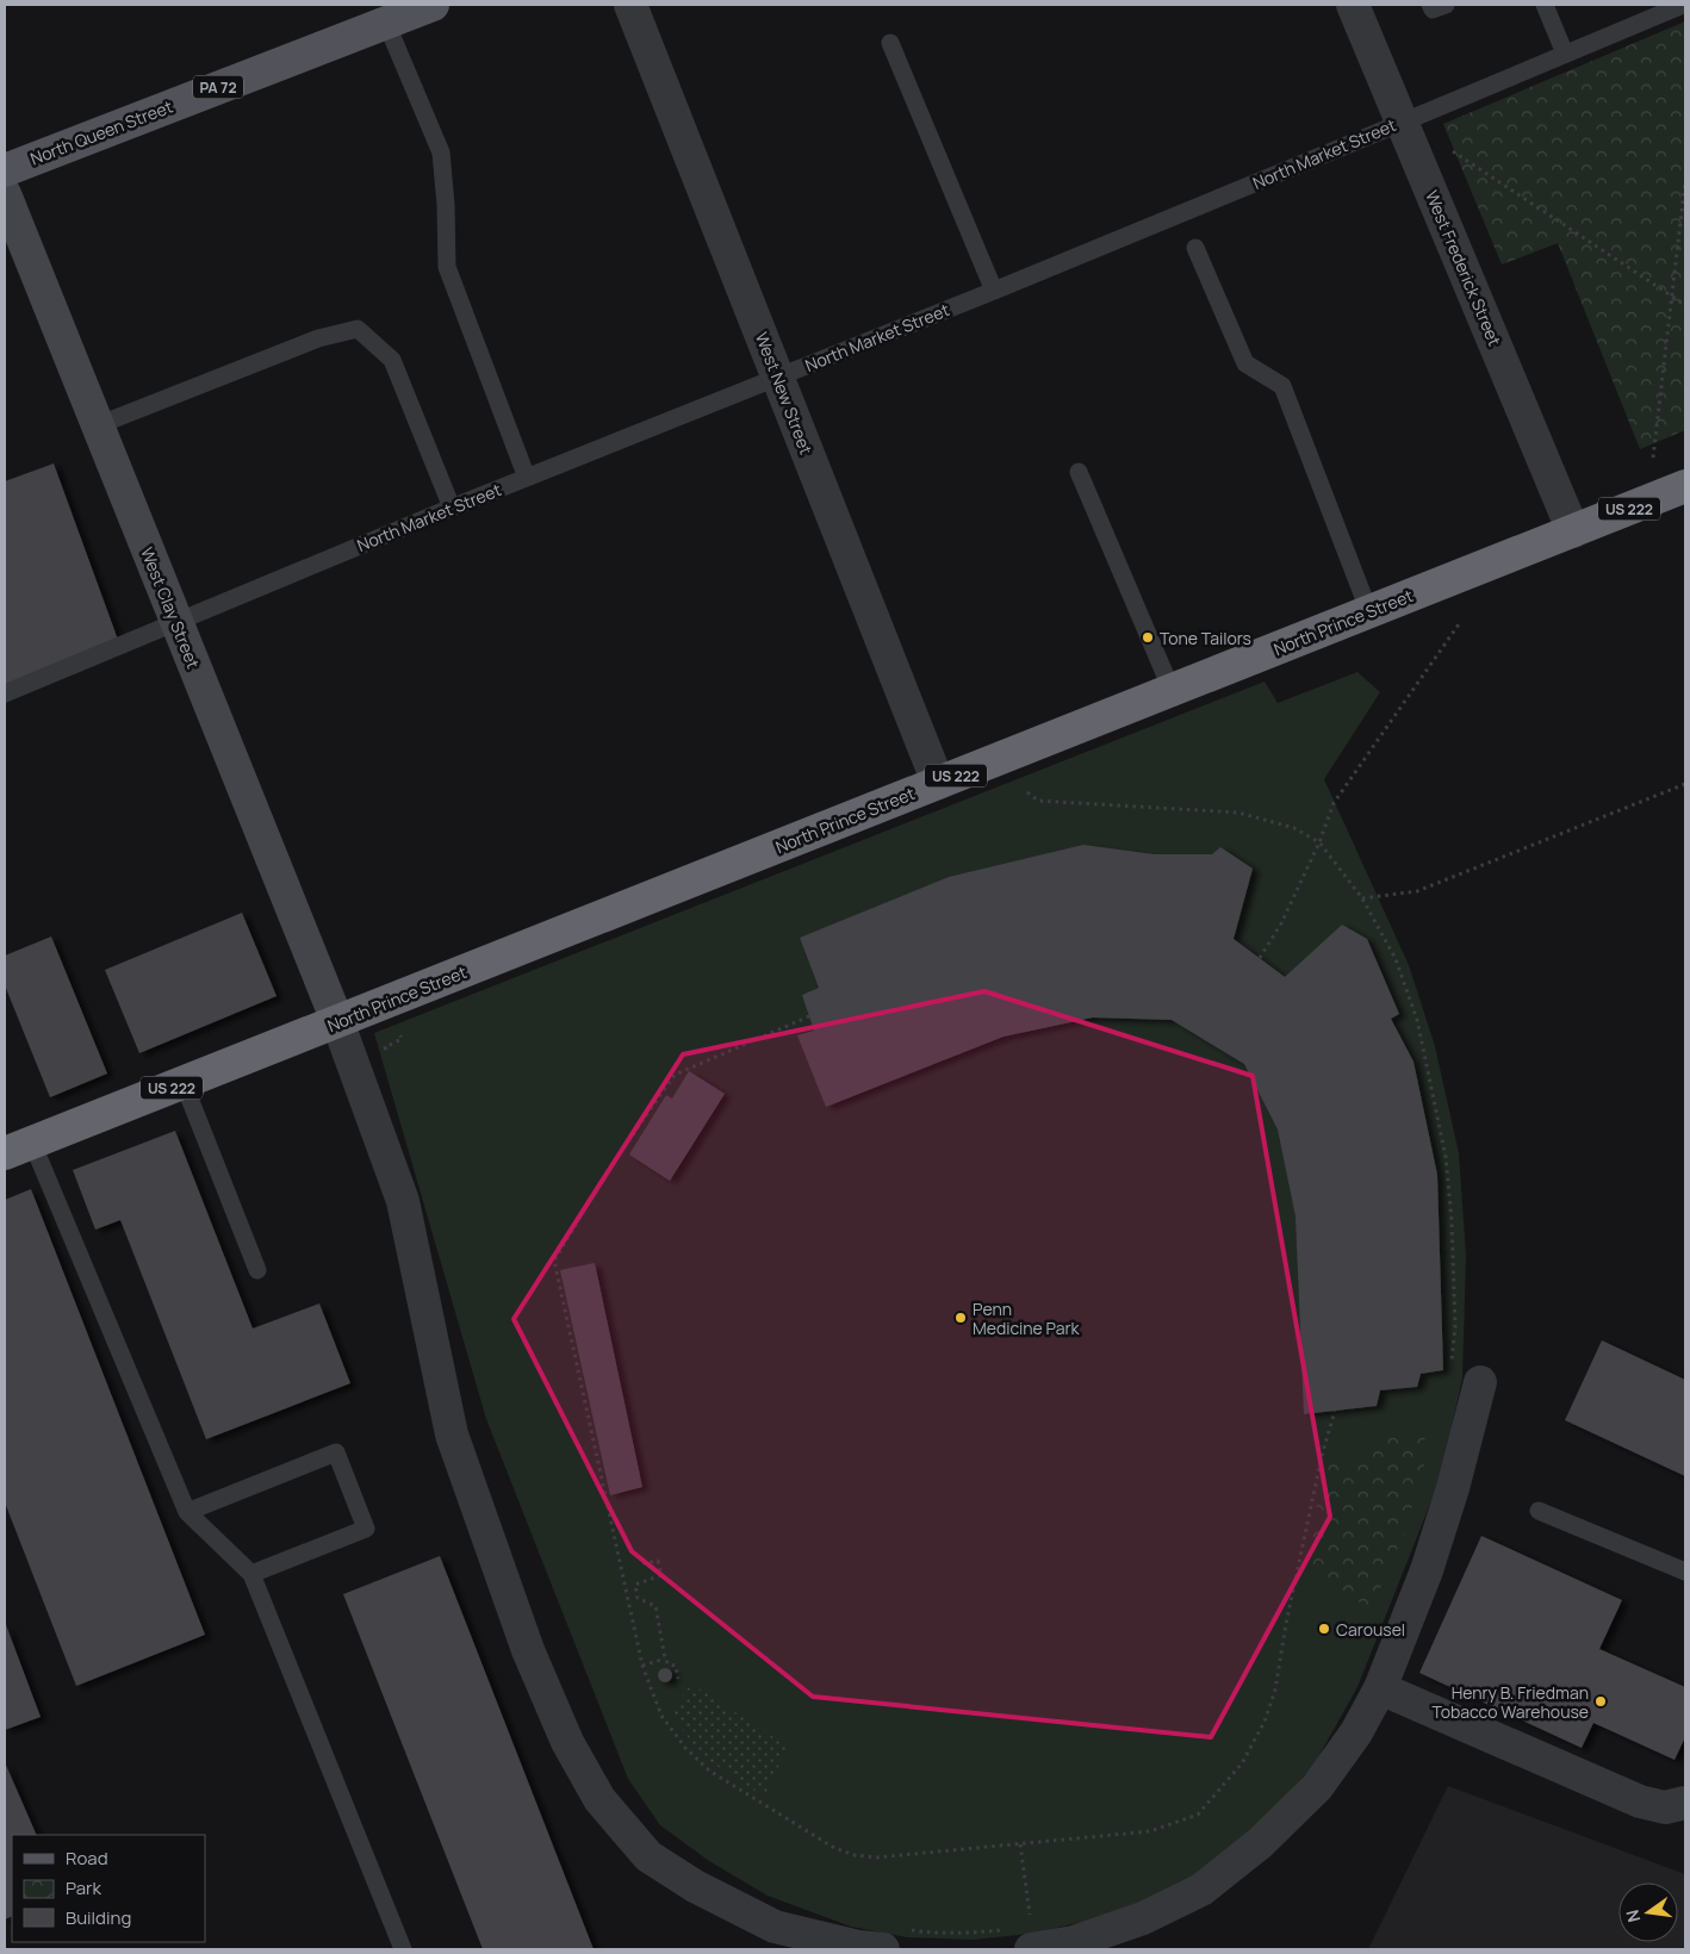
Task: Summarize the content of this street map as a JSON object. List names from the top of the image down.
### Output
{
  "streets": {
    "highway": ["US 222", "North Prince Street"],
    "main road": ["PA 72", "North Queen Street", "West Clay Street"],
    "street": ["West Frederick Street", "West New Street"],
    "lane": ["North Market Street"]
  },
  "crossings": [
    ["North Market Street", "West Frederick Street"],
    ["North Market Street", "West New Street"],
    ["North Market Street", "West Clay Street"],
    ["West Frederick Street", "North Prince Street"],
    ["West New Street", "North Prince Street"],
    ["West Clay Street", "North Prince Street"]
  ],
  "places": [
    "Tone Tailors",
    "Penn Medicine Park",
    "Carousel",
    "Henry B. Friedman Tobacco Warehouse"
  ],
  "legend": ["Road", "Park", "Building"],
  "north": "left"
}
